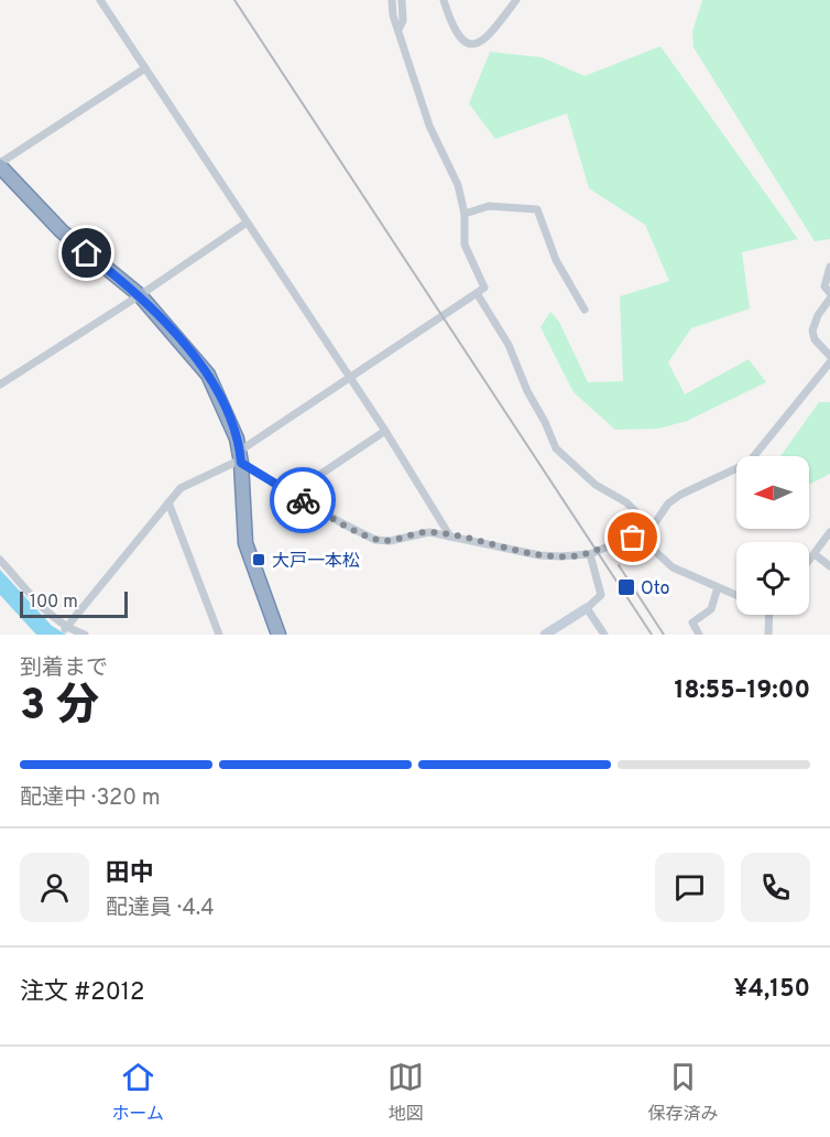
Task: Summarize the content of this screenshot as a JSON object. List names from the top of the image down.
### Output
{
  "places": {
    "transit": ["大戸一本松", "Oto"]
  },
  "scale_bar": "100 m",
  "north": "left",
  "page": {
    "scale": "100 m",
    "heading": ["3 分", "到着まで", "18:55–19:00"],
    "panel": [
      "田中",
      "配達員 · 4.4",
      "注文 #2012",
      "¥4,150"
    ],
    "bar": "配達中 · 320 m",
    "tabs": ["ホーム", "地図", "保存済み"]
  }
}
